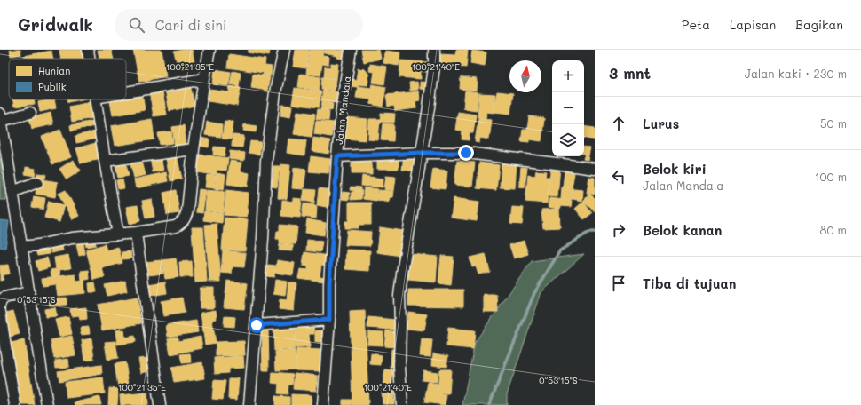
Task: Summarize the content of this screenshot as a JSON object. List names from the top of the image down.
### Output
{
  "streets": {
    "street": ["Jalan Mandala"]
  },
  "legend": ["Hunian", "Publik"],
  "north": "top",
  "page": {
    "header": "Gridwalk",
    "search": "Cari di sini",
    "nav": ["Peta", "Lapisan", "Bagikan"],
    "heading": ["3 mnt", "Jalan kaki · 230 m"],
    "map_buttons": ["+", "−"],
    "list": [
      ["Lurus", "50 m"],
      ["Belok kiri", "Jalan Mandala", "100 m"],
      ["Belok kanan", "80 m"],
      "Tiba di tujuan"
    ]
  },
  "coordinates": ["100°21'35\"E", "100°21'40\"E", "0°53'15\"S"]
}
